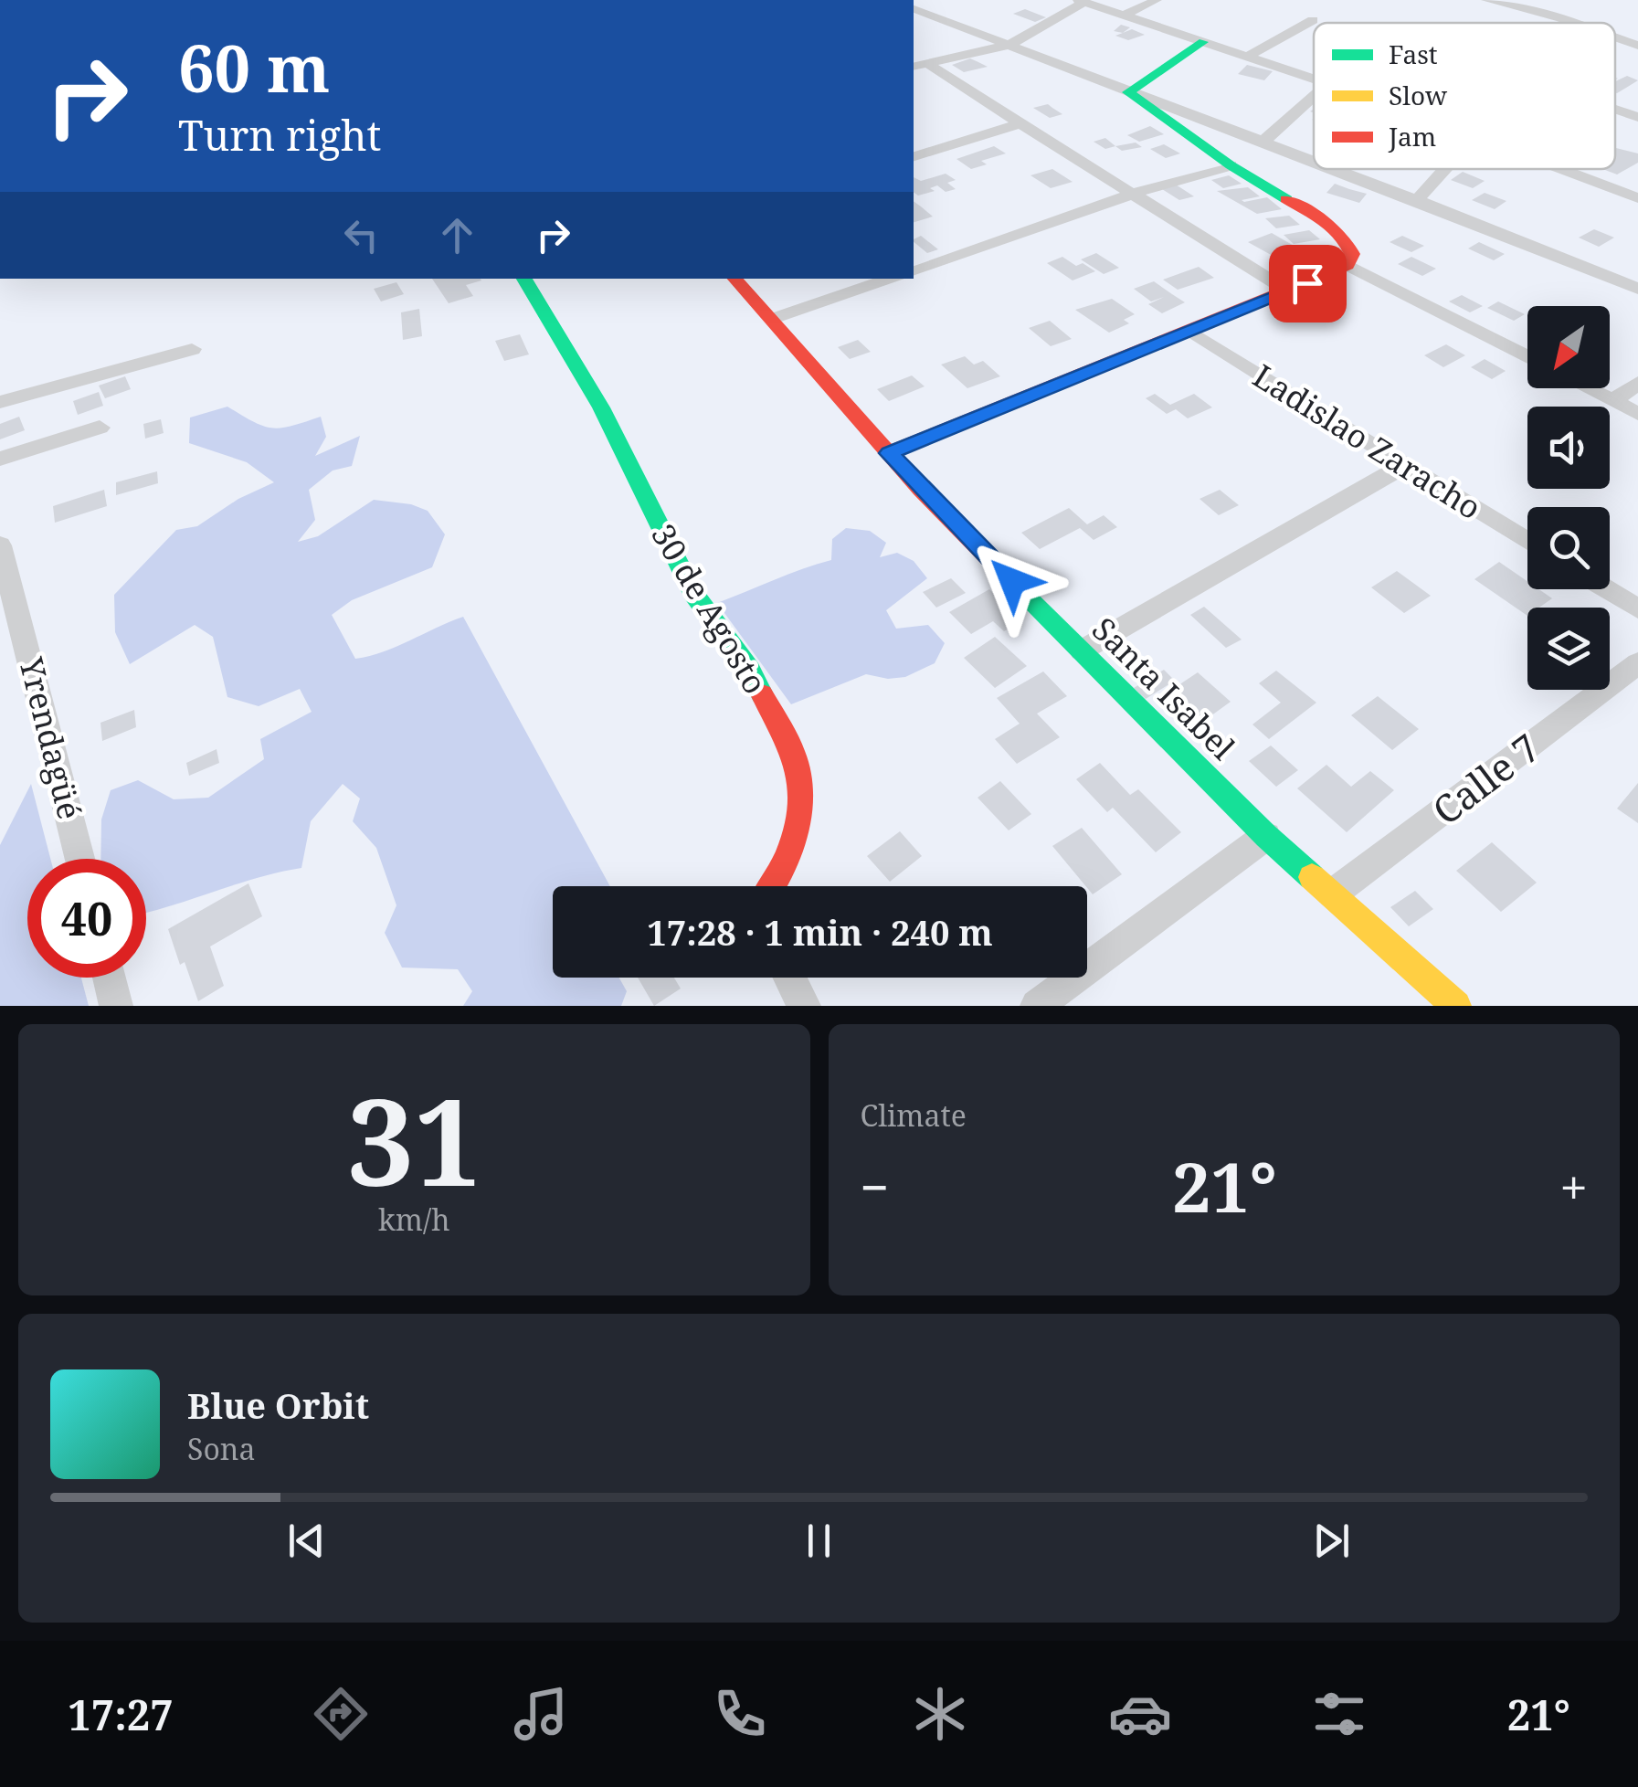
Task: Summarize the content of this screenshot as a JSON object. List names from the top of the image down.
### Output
{
  "streets": {
    "street": [
      "Ladislao Zaracho",
      "30 de Agosto",
      "Santa Isabel",
      "Yrendagüé",
      "Calle 7"
    ]
  },
  "crossings": [
    ["Santa Isabel", "Calle 7"]
  ],
  "legend": ["Fast", "Slow", "Jam"],
  "north": "bottom left",
  "page": {
    "turn": ["60 m", "Turn right"],
    "limit": "40",
    "trip": "17:28 · 1 min · 240 m",
    "tile": [
      ["31", "km/h"],
      "Climate"
    ],
    "heat": ["−", "21°", "+"],
    "song": ["Blue Orbit", "Sona"],
    "tabs": ["17:27", "21°"]
  }
}
